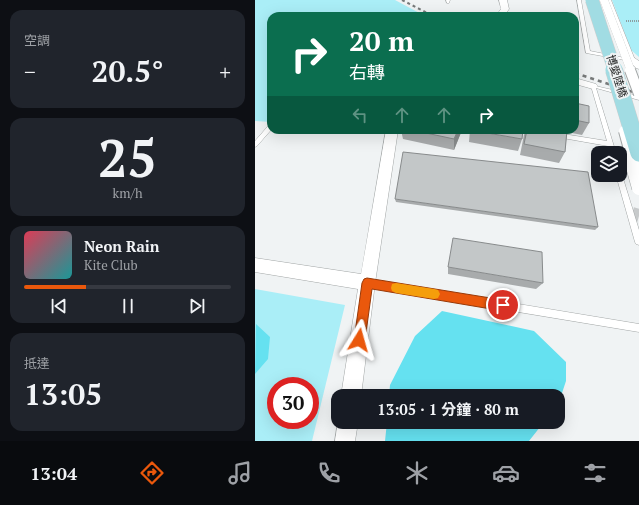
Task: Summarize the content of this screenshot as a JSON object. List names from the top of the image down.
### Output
{
  "streets": {
    "main road": ["博愛陸橋"]
  },
  "page": {
    "tile": [
      "空調",
      ["25", "km/h"],
      ["抵達", "13:05"]
    ],
    "turn": ["20 m", "右轉"],
    "heat": ["−", "20.5°", "+"],
    "song": ["Neon Rain", "Kite Club"],
    "limit": "30",
    "trip": "13:05 · 1 分鐘 · 80 m",
    "tabs": "13:04"
  }
}
